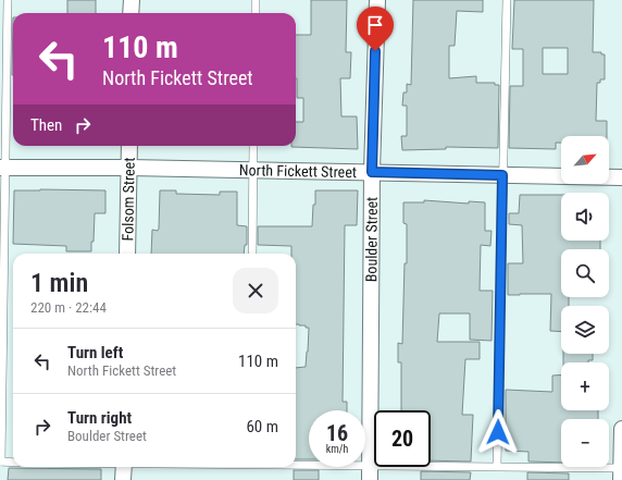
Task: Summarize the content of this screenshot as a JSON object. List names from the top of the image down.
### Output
{
  "streets": {
    "street": ["North Fickett Street", "Folsom Street", "Boulder Street"]
  },
  "crossings": [
    ["North Fickett Street", "Folsom Street"],
    ["North Fickett Street", "Boulder Street"]
  ],
  "north": "top right",
  "page": {
    "turn": ["110 m", "North Fickett Street"],
    "then": "Then",
    "map_buttons": ["+", "−"],
    "heading": ["1 min", "220 m · 22:44"],
    "list": [
      {
        "name": "Turn left",
        "note": "North Fickett Street",
        "value": "110 m"
      },
      {
        "name": "Turn right",
        "note": "Boulder Street",
        "value": "60 m"
      }
    ],
    "speed": "16 km/h",
    "limit": "20"
  }
}
